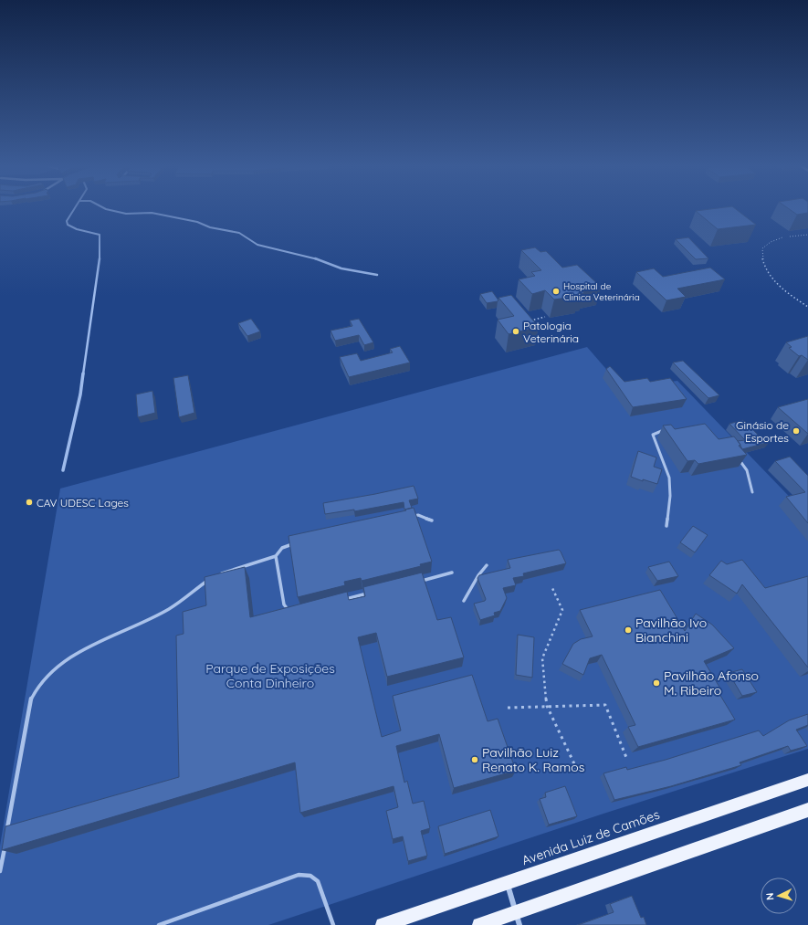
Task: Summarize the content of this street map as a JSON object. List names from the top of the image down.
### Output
{
  "streets": {
    "main road": ["Avenida Luiz de Camões"]
  },
  "parks": ["Parque de Exposições Conta Dinheiro"],
  "places": [
    "Hospital de Clinica Veterinária",
    "Patologia Veterinária",
    "Ginásio de Esportes",
    "CAV UDESC Lages",
    "Pavilhão Ivo Bianchini",
    "Pavilhão Afonso M. Ribeiro",
    "Pavilhão Luiz Renato K. Ramos"
  ],
  "north": "left"
}
